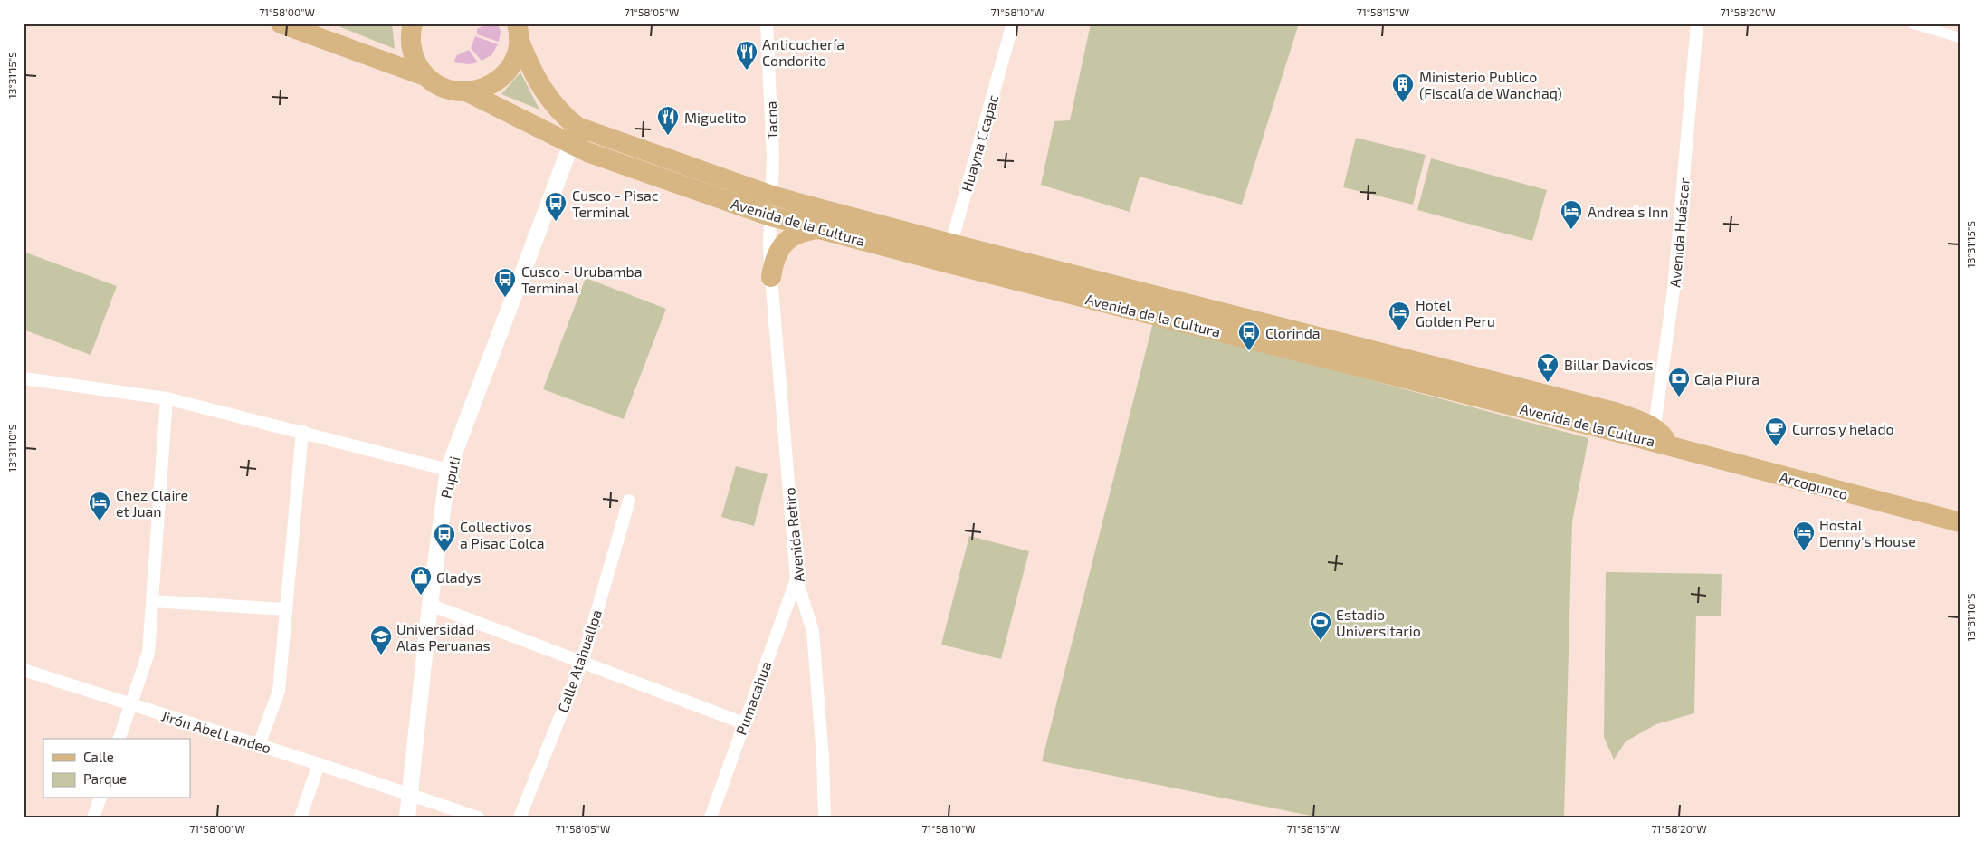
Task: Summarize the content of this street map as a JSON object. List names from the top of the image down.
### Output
{
  "streets": {
    "main road": ["Avenida de la Cultura", "Arcopunco"],
    "street": [
      "Tacna",
      "Huayna Ccapac",
      "Avenida Huáscar",
      "Puputi",
      "Avenida Retiro",
      "Calle Atahuallpa",
      "Pumacahua",
      "Jirón Abel Landeo"
    ]
  },
  "crossings": [
    ["Tacna", "Avenida de la Cultura"],
    ["Tacna", "Avenida Retiro"],
    ["Huayna Ccapac", "Avenida de la Cultura"],
    ["Avenida de la Cultura", "Avenida Huáscar"],
    ["Avenida de la Cultura", "Puputi"],
    ["Avenida de la Cultura", "Arcopunco"],
    ["Avenida de la Cultura", "Avenida Retiro"],
    ["Avenida Huáscar", "Arcopunco"],
    ["Puputi", "Jirón Abel Landeo"],
    ["Avenida Retiro", "Pumacahua"]
  ],
  "places": {
    "restaurant": ["Anticuchería Condorito", "Miguelito"],
    "building": ["Ministerio Publico (Fiscalía de Wanchaq)"],
    "bus stop": [
      "Cusco - Pisac Terminal",
      "Cusco - Urubamba Terminal",
      "Clorinda",
      "Collectivos a Pisac Colca"
    ],
    "hotel": [
      "Andrea's Inn",
      "Hotel Golden Peru",
      "Chez Claire et Juan",
      "Hostal Denny's House"
    ],
    "bar": ["Billar Davicos"],
    "bank": ["Caja Piura"],
    "cafe": ["Curros y helado"],
    "shop": ["Gladys"],
    "sports": ["Estadio Universitario"],
    "school or university": ["Universidad Alas Peruanas"]
  },
  "legend": ["Calle", "Parque"],
  "coordinates": [
    "71°58'00\"W",
    "71°58'05\"W",
    "71°58'10\"W",
    "71°58'15\"W",
    "71°58'20\"W",
    "13°31'15\"S",
    "13°31'10\"S"
  ]
}
